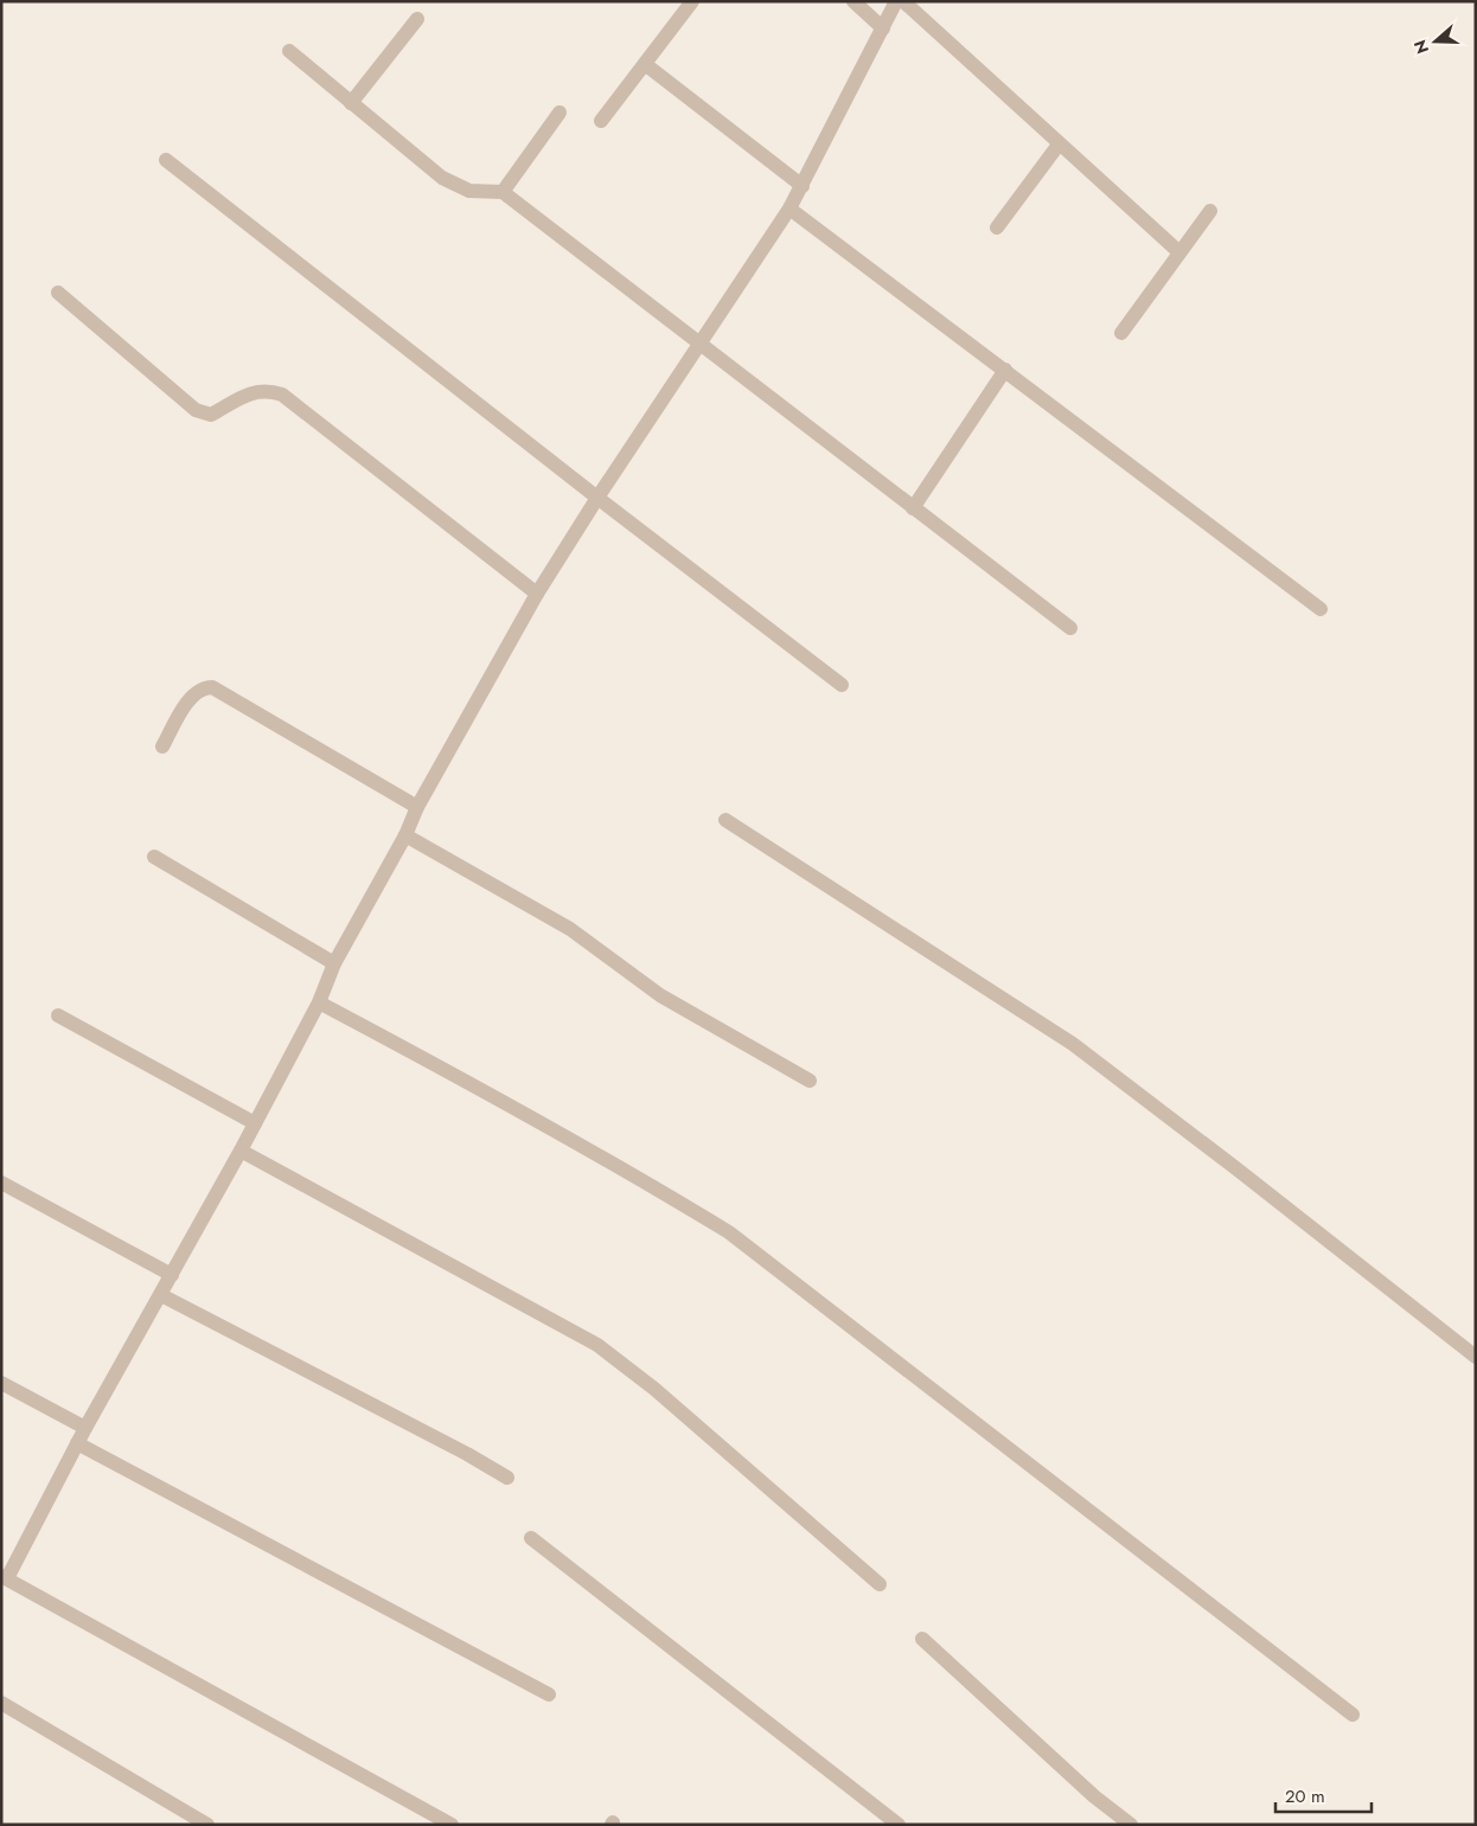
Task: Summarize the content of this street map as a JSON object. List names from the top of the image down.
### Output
{
  "scale_bar": "20 m",
  "north": "left"
}
